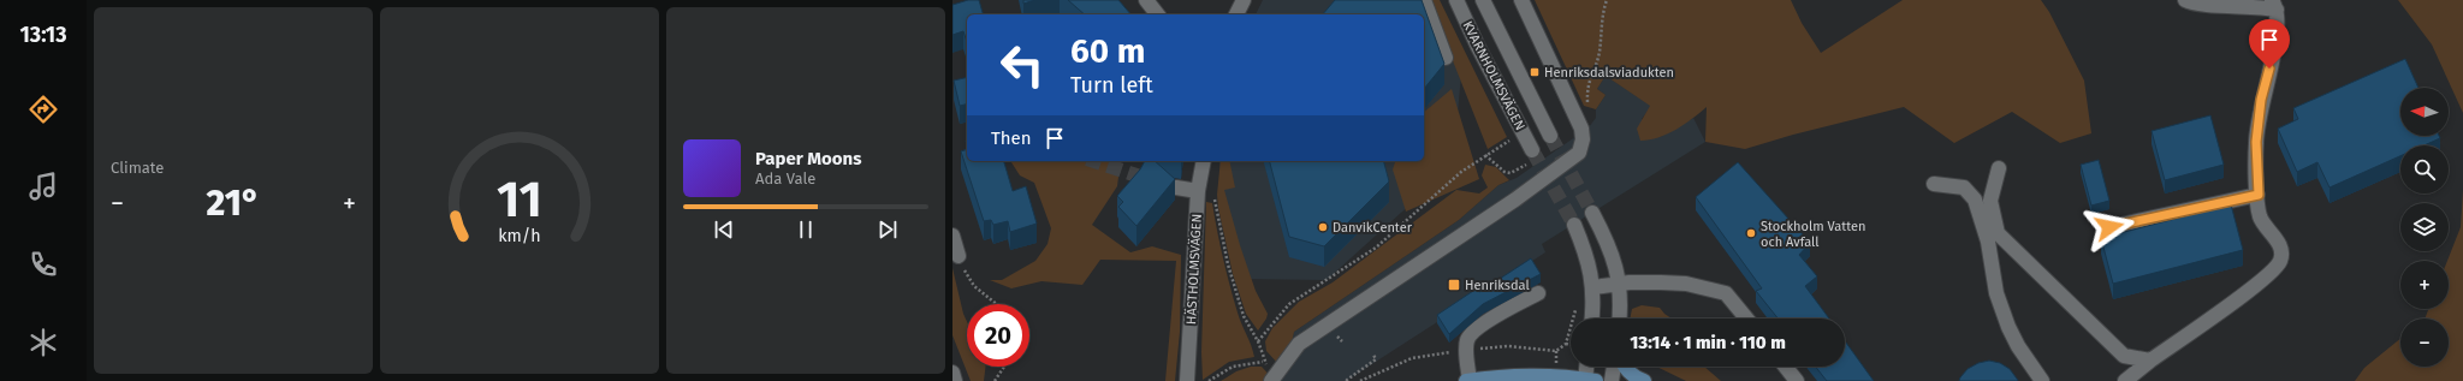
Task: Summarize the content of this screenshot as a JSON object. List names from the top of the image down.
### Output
{
  "streets": {
    "street": ["KVARNHOLMSVÄGEN", "HÄSTHOLMSVÄGEN"]
  },
  "places": {
    "transit": ["Henriksdalsviadukten", "Henriksdal"],
    "other": ["DanvikCenter", "Stockholm Vatten och Avfall"]
  },
  "north": "left",
  "page": {
    "tabs": "13:13",
    "tile": "Climate",
    "turn": ["60 m", "Turn left"],
    "map_buttons": ["+", "−"],
    "then": "Then",
    "song": ["Paper Moons", "Ada Vale"],
    "heat": ["−", "21°", "+"],
    "limit": "20",
    "trip": "13:14 · 1 min · 110 m",
    "gauge": ["11", "km/h"]
  }
}
